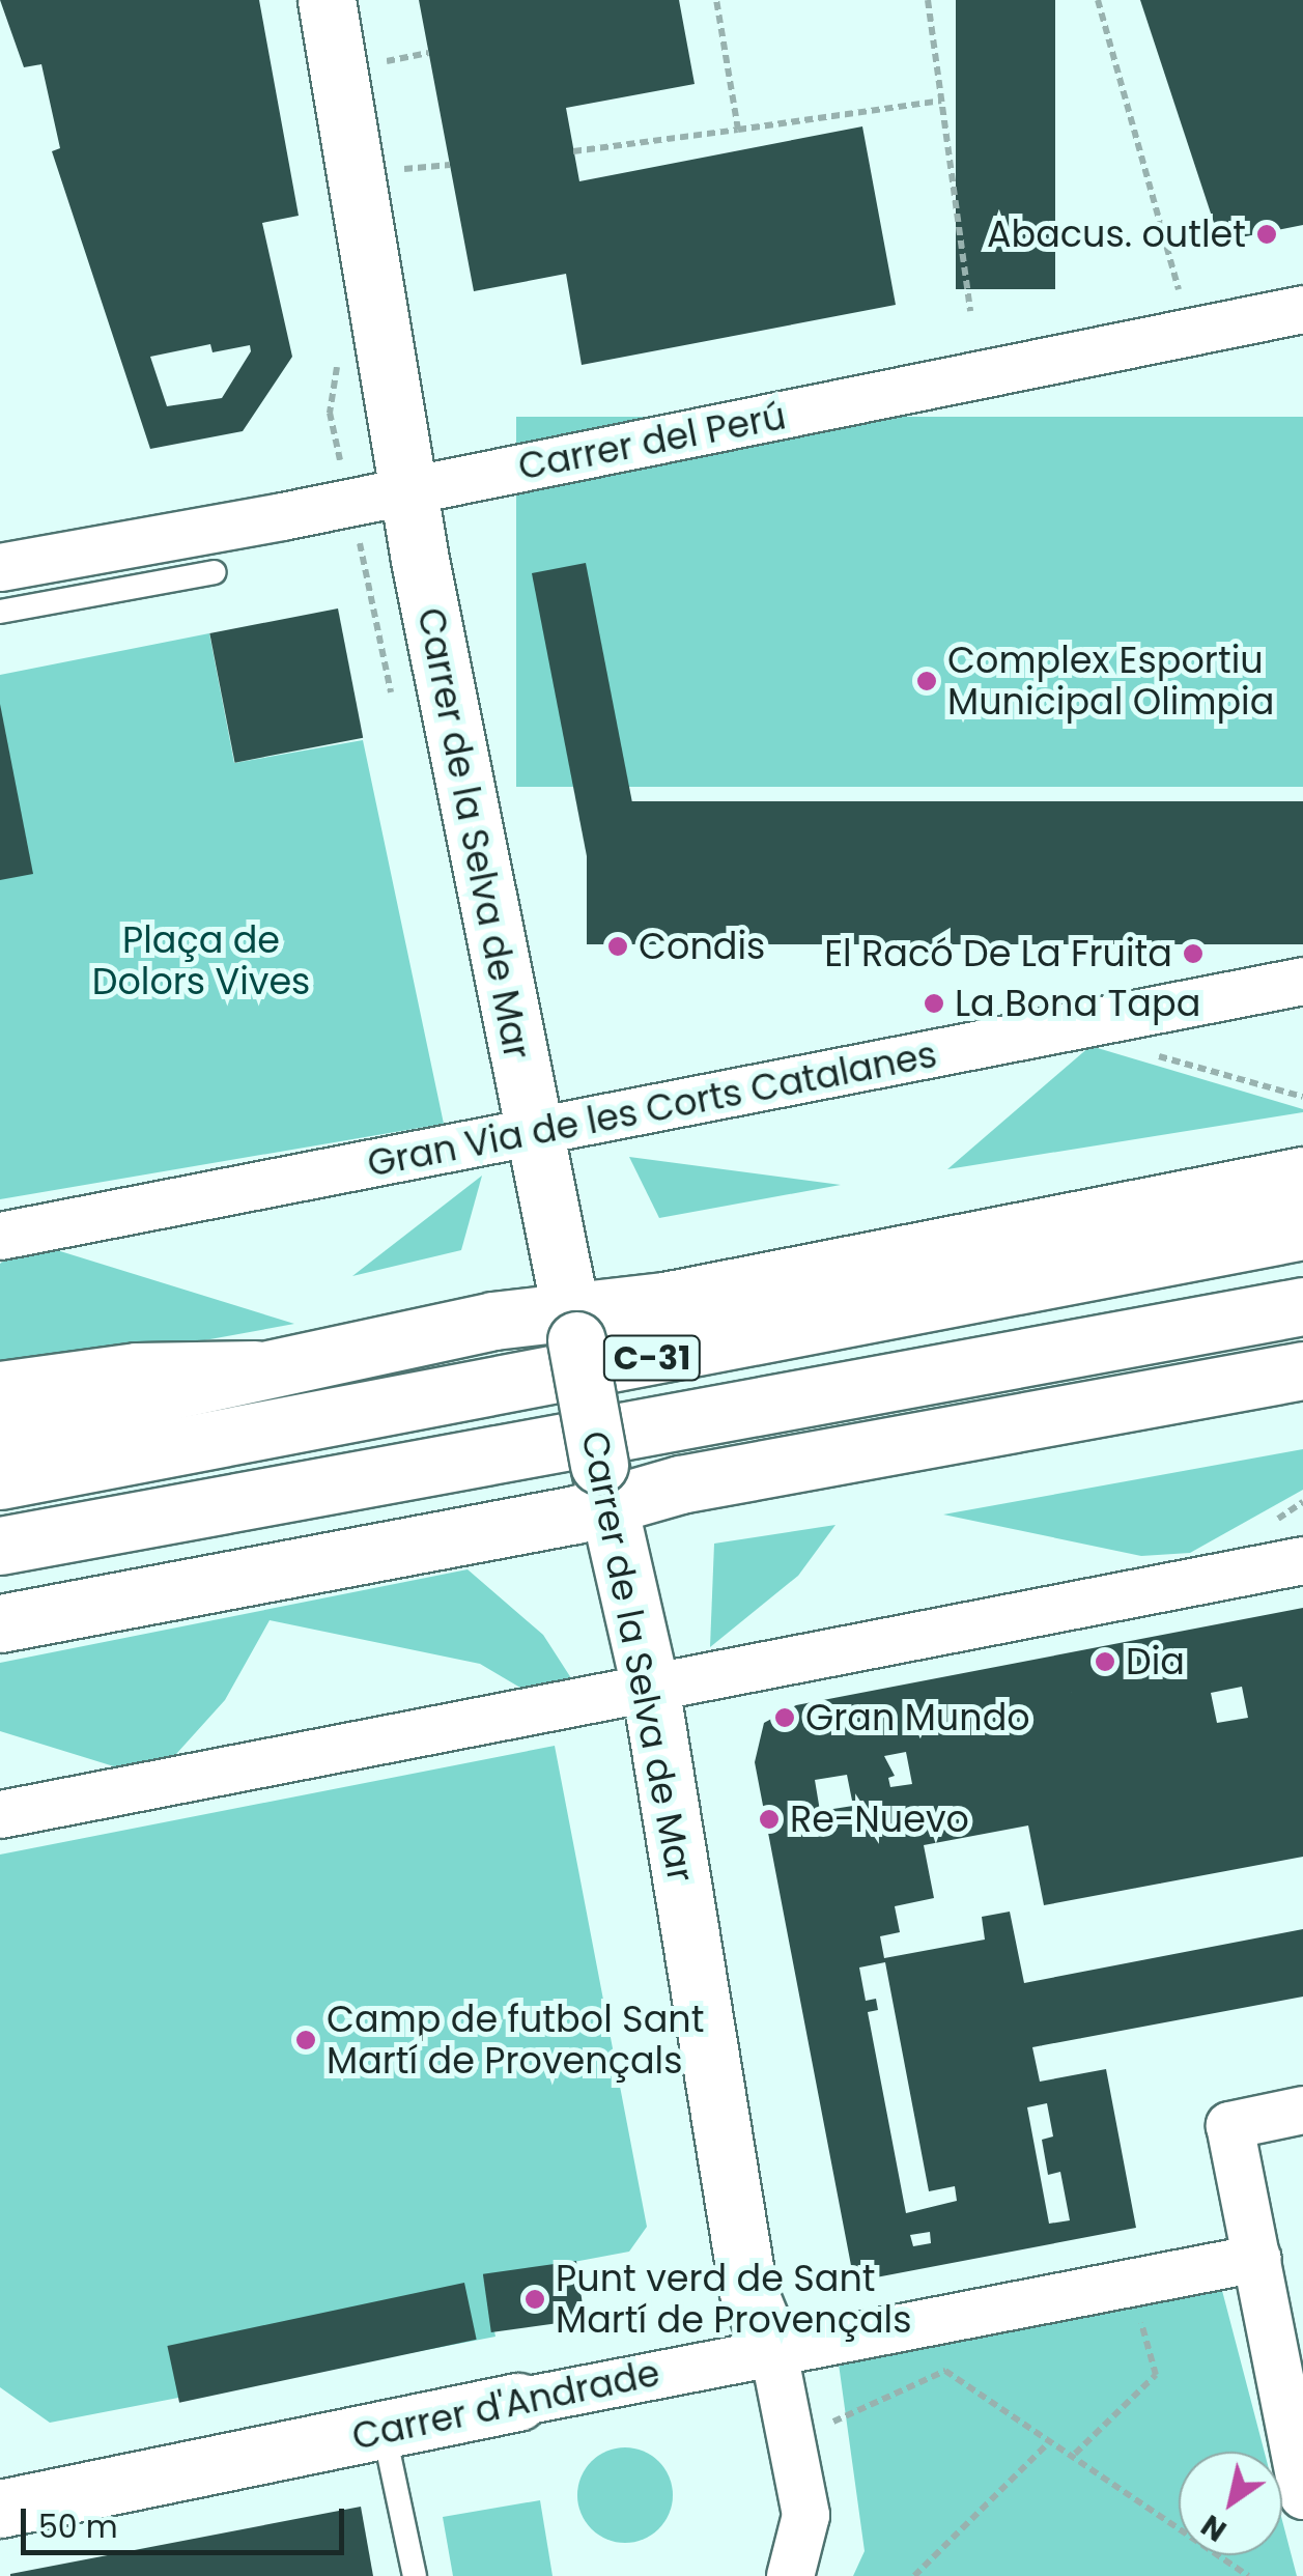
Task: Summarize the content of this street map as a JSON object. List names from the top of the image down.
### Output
{
  "streets": {
    "main road": ["Carrer de la Selva de Mar", "C-31", "Carrer d'Andrade"],
    "street": ["Carrer del Perú", "Gran Via de les Corts Catalanes"]
  },
  "crossings": [
    ["Carrer del Perú", "Carrer de la Selva de Mar"],
    ["Carrer de la Selva de Mar", "Gran Via de les Corts Catalanes"],
    ["Carrer de la Selva de Mar", "Carrer d'Andrade"]
  ],
  "parks": ["Plaça de Dolors Vives"],
  "places": [
    "Abacus. outlet",
    "Complex Esportiu Municipal Olimpia",
    "Condis",
    "El Racó De La Fruita",
    "La Bona Tapa",
    "Dia",
    "Gran Mundo",
    "Re-Nuevo",
    "Camp de futbol Sant Martí de Provençals",
    "Punt verd de Sant Martí de Provençals"
  ],
  "scale_bar": "50 m",
  "north": "bottom left"
}
